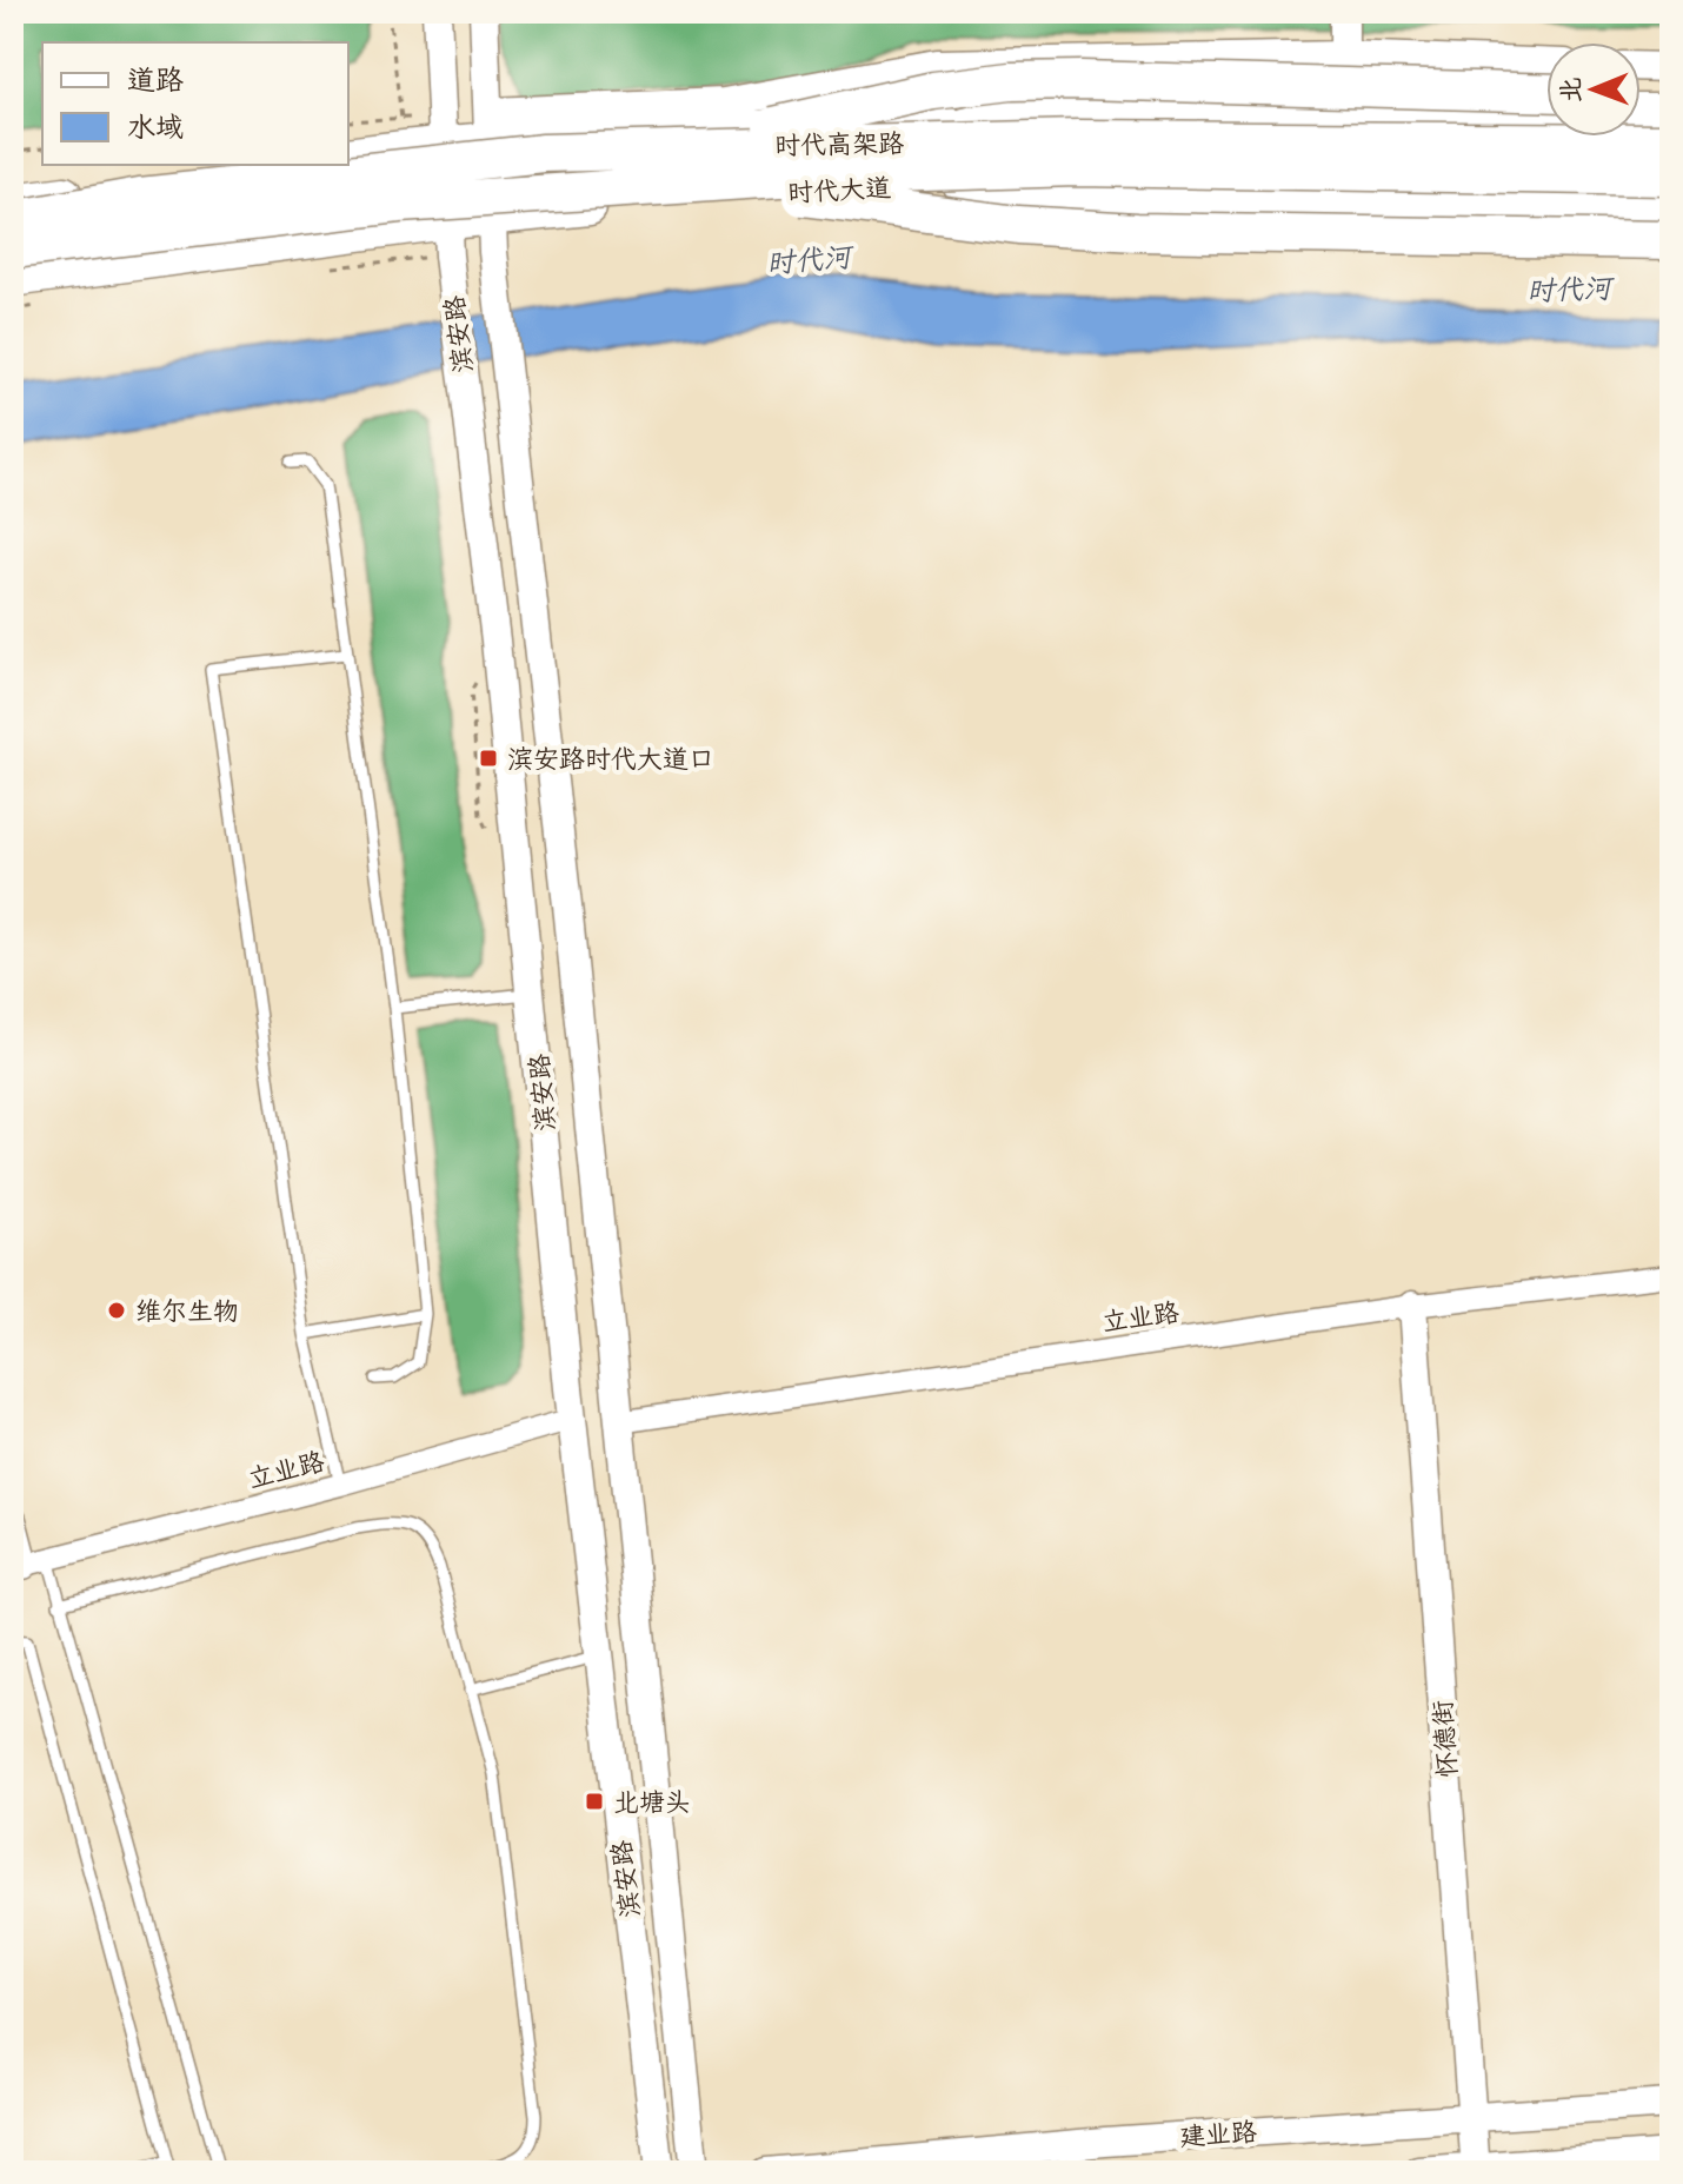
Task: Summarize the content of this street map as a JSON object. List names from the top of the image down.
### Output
{
  "streets": {
    "highway": ["时代高架路"],
    "main road": [
      "时代大道",
      "滨安路",
      "怀德街",
      "建业路"
    ],
    "street": ["立业路"]
  },
  "crossings": [
    ["时代大道", "滨安路"],
    ["滨安路", "立业路"],
    ["立业路", "怀德街"],
    ["怀德街", "建业路"]
  ],
  "water": ["时代河"],
  "places": {
    "transit": ["滨安路时代大道口", "北塘头"],
    "other": ["维尔生物"]
  },
  "legend": ["道路", "水域"],
  "north": "left"
}
